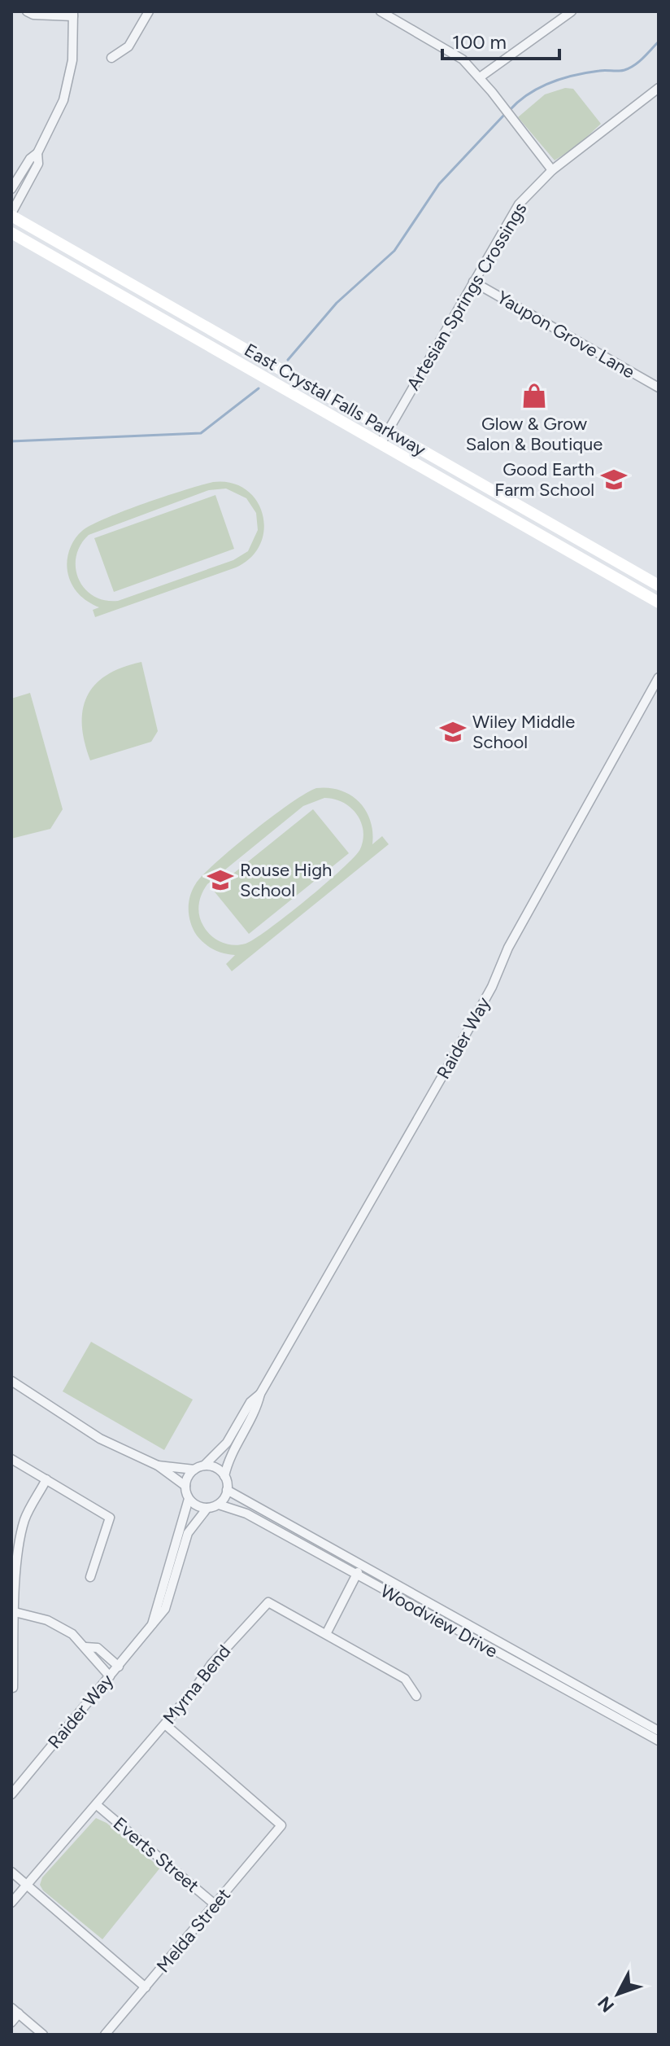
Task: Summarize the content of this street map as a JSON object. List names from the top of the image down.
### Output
{
  "streets": {
    "main road": ["East Crystal Falls Parkway"],
    "street": [
      "Artesian Springs Crossings",
      "Yaupon Grove Lane",
      "Raider Way",
      "Woodview Drive",
      "Myrna Bend",
      "Everts Street",
      "Melda Street"
    ]
  },
  "crossings": [
    ["Artesian Springs Crossings", "Yaupon Grove Lane"],
    ["Artesian Springs Crossings", "East Crystal Falls Parkway"],
    ["Raider Way", "Woodview Drive"],
    ["Myrna Bend", "Everts Street"],
    ["Myrna Bend", "Melda Street"],
    ["Everts Street", "Melda Street"]
  ],
  "places": {
    "shop": ["Glow & Grow Salon & Boutique"],
    "school or university": ["Good Earth Farm School", "Wiley Middle School", "Rouse High School"]
  },
  "scale_bar": "100 m",
  "north": "bottom left"
}
